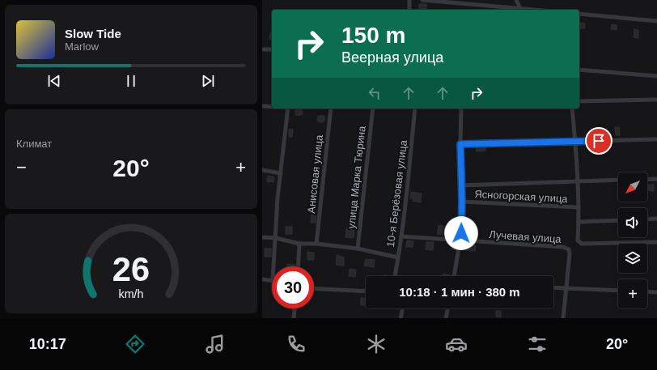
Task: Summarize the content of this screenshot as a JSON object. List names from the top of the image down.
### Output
{
  "streets": {
    "street": [
      "Анисовая улица",
      "улица Марка Тюрина",
      "10-я Берёзовая улица",
      "Ясногорская улица",
      "Лучевая улица"
    ]
  },
  "crossings": [
    ["10-я Берёзовая улица", "Лучевая улица"]
  ],
  "north": "bottom left",
  "page": {
    "turn": ["150 m", "Веерная улица"],
    "song": ["Slow Tide", "Marlow"],
    "tile": "Климат",
    "heat": ["−", "20°", "+"],
    "map_buttons": "+",
    "limit": "30",
    "trip": "10:18 · 1 мин · 380 m",
    "tabs": ["10:17", "20°"],
    "gauge": ["26", "km/h"]
  }
}
